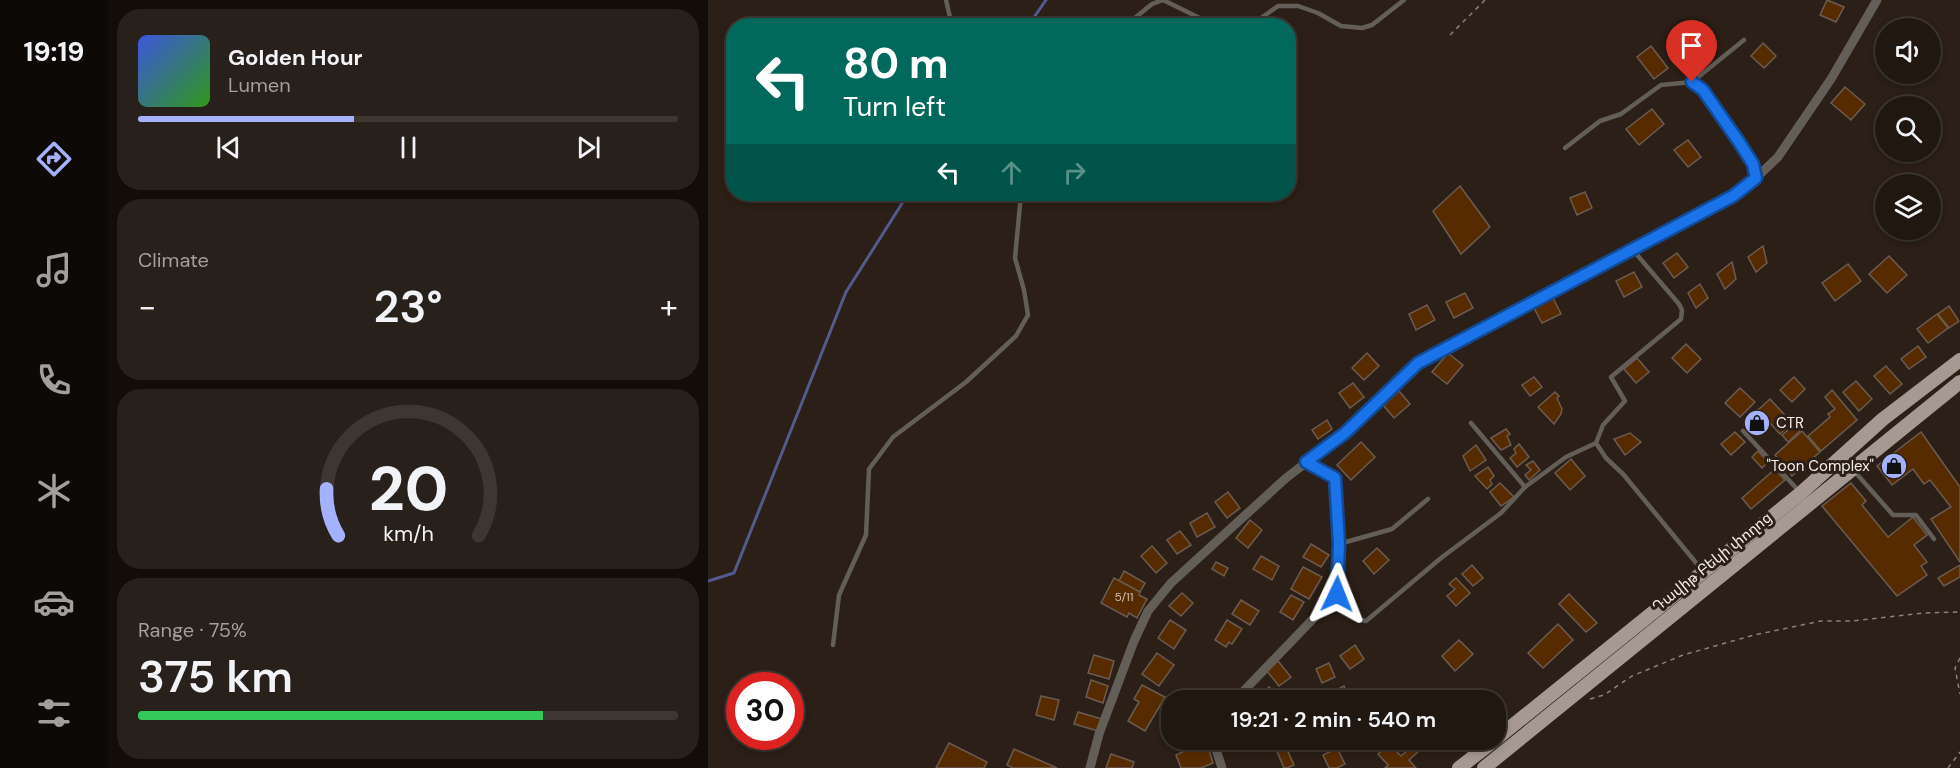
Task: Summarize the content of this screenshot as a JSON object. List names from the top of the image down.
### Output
{
  "streets": {
    "main road": ["Դավիթ Բեկի փողոց"]
  },
  "places": {
    "shop": ["CTR", "\"Toon Complex\""]
  },
  "house_numbers": ["5/11"],
  "page": {
    "tabs": "19:19",
    "turn": ["80 m", "Turn left"],
    "song": ["Golden Hour", "Lumen"],
    "tile": [
      "Climate",
      ["Range · 75%", "375 km"]
    ],
    "heat": ["−", "23°", "+"],
    "limit": "30",
    "trip": "19:21 · 2 min · 540 m",
    "gauge": ["20", "km/h"]
  }
}
